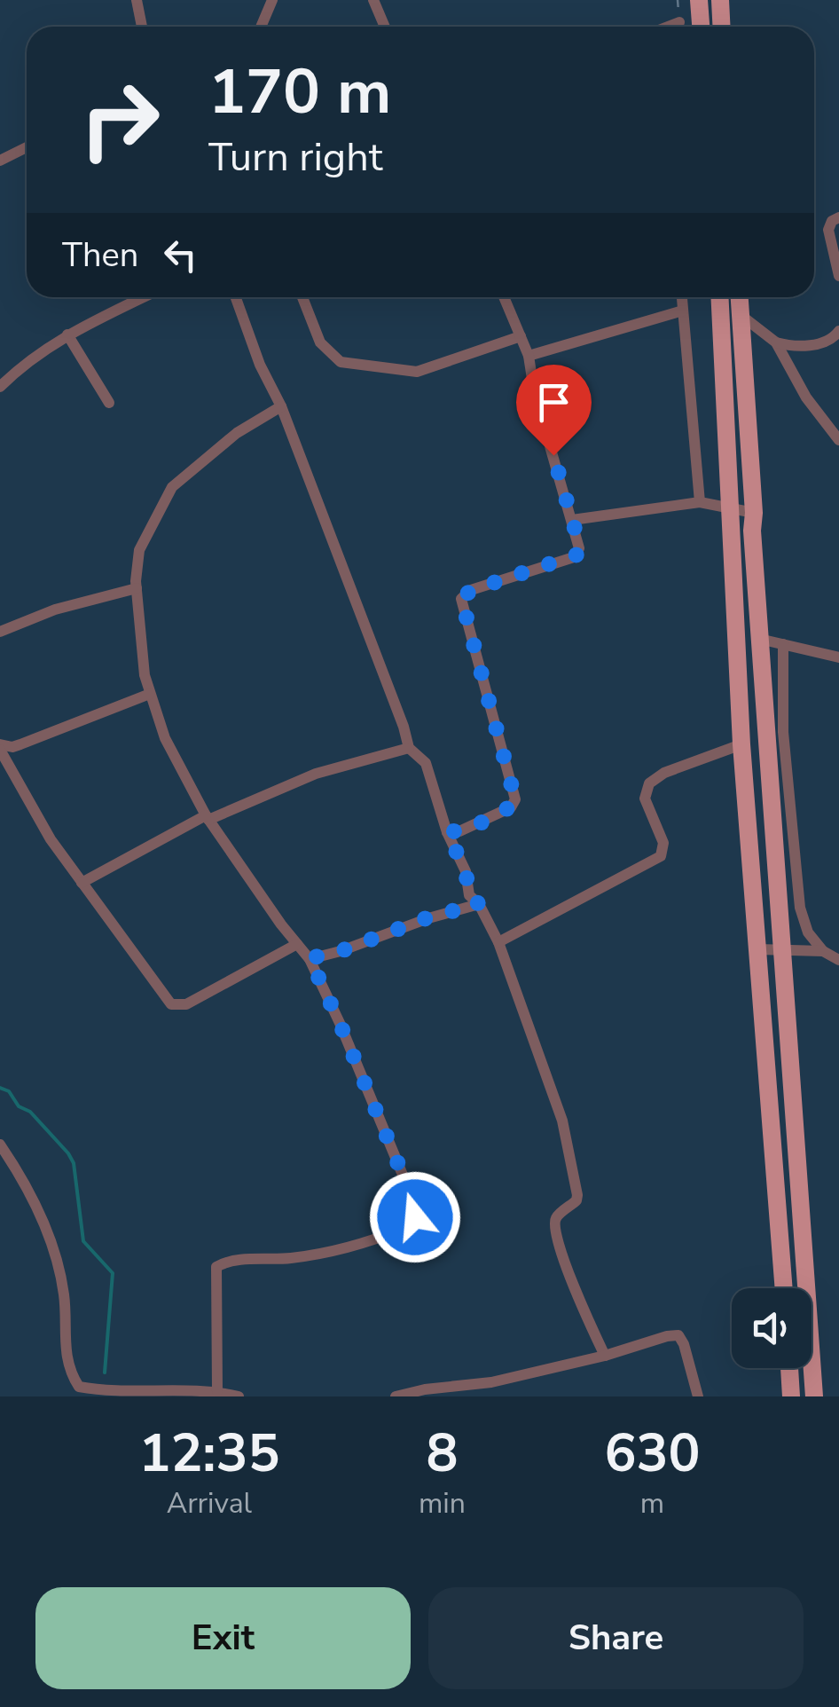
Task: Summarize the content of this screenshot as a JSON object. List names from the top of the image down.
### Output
{
  "page": {
    "turn": ["170 m", "Turn right"],
    "then": "Then",
    "eta": [
      "12:35",
      "Arrival",
      "8",
      "min",
      "630",
      "m"
    ],
    "buttons": ["Exit", "Share"]
  }
}
